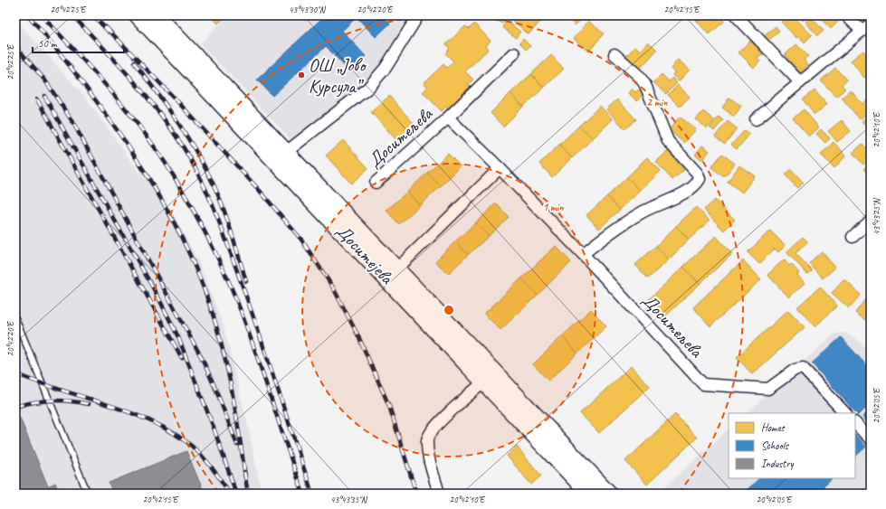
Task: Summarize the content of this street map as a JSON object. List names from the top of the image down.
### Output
{
  "streets": {
    "main road": ["Доситејева"],
    "street": ["Доситељева"]
  },
  "places": ["ОШ „Јово Курсула”"],
  "legend": ["Homes", "Schools", "Industry"],
  "scale_bar": "50 m",
  "coordinates": [
    "20°42'25\"E",
    "43°43'30\"N",
    "20°42'20\"E",
    "20°42'15\"E",
    "20°42'10\"E",
    "43°43'25\"N",
    "20°42'05\"E",
    "43°43'35\"N"
  ],
  "rings": ["2 min", "1 min"]
}
